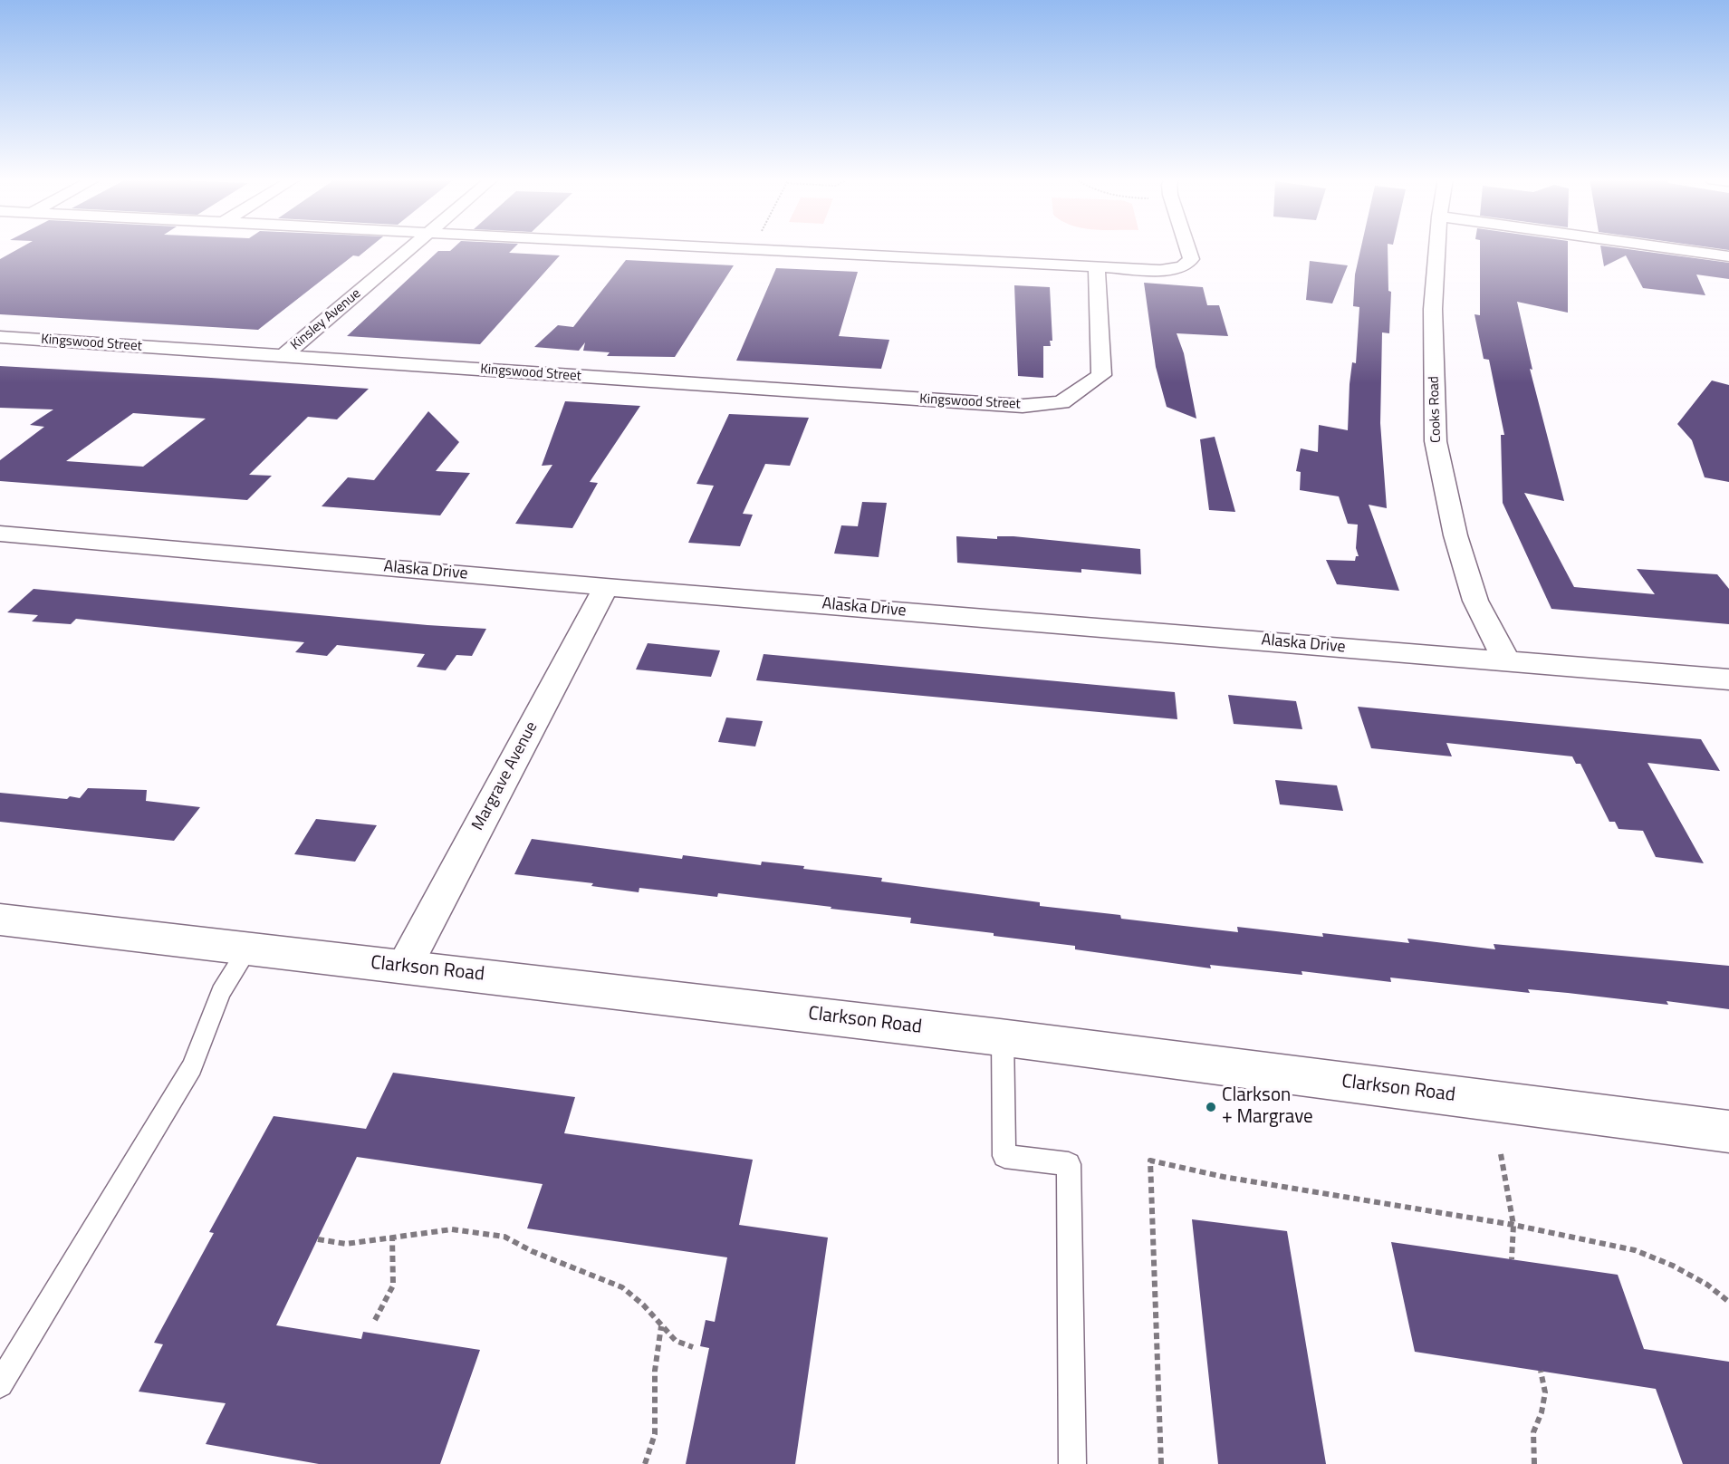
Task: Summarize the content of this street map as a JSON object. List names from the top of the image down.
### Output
{
  "streets": {
    "street": [
      "Kinsley Avenue",
      "Kingswood Street",
      "Cooks Road",
      "Alaska Drive",
      "Margrave Avenue",
      "Clarkson Road"
    ]
  },
  "crossings": [
    ["Kinsley Avenue", "Kingswood Street"],
    ["Cooks Road", "Alaska Drive"],
    ["Alaska Drive", "Margrave Avenue"],
    ["Margrave Avenue", "Clarkson Road"]
  ],
  "places": ["Clarkson + Margrave"]
}
